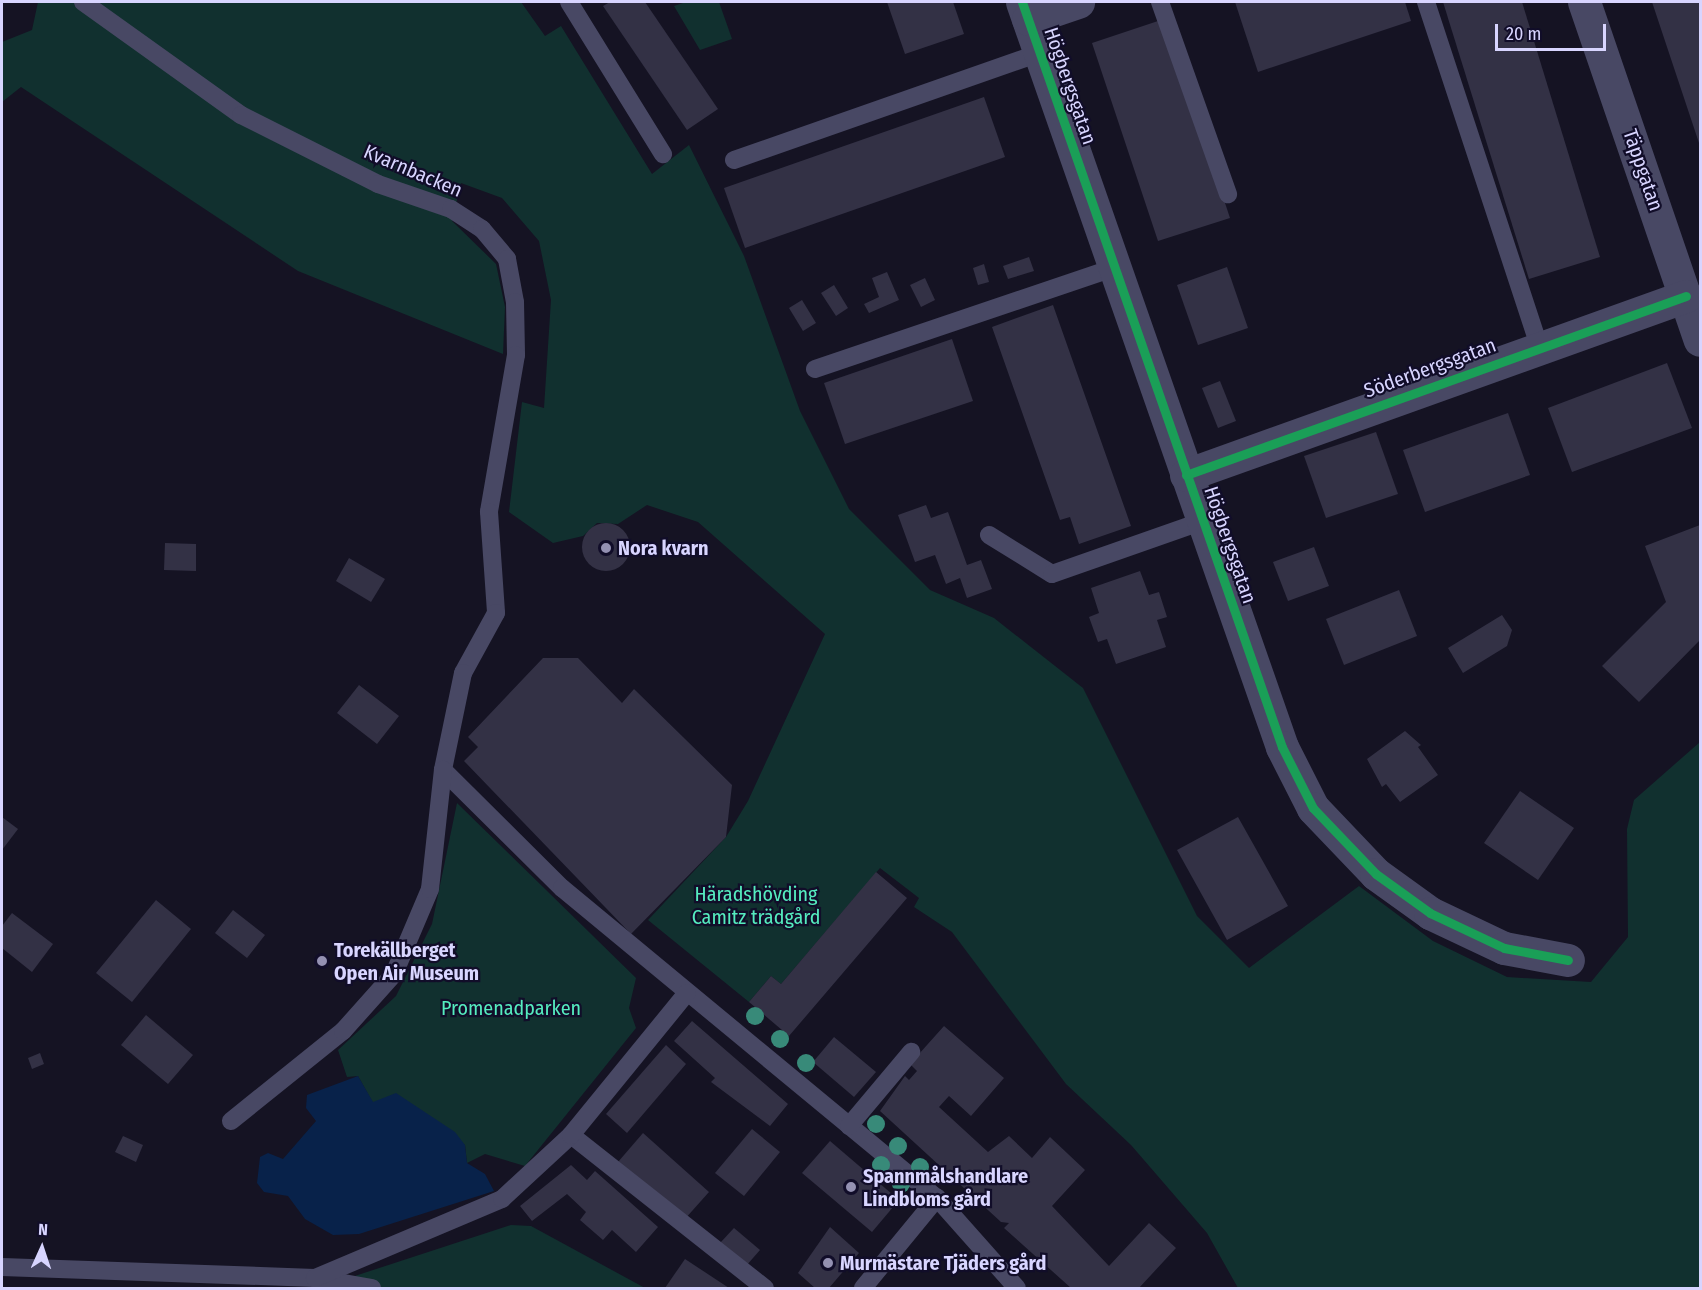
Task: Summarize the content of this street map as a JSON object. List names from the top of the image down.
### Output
{
  "streets": {
    "street": ["Högbergsgatan", "Täppgatan", "Söderbergsgatan"],
    "lane": ["Kvarnbacken"]
  },
  "crossings": [
    ["Högbergsgatan", "Söderbergsgatan"],
    ["Täppgatan", "Söderbergsgatan"]
  ],
  "parks": ["Häradshövding Camitz trädgård", "Promenadparken"],
  "places": [
    "Nora kvarn",
    "Torekällberget Open Air Museum",
    "Spannmålshandlare Lindbloms gård",
    "Murmästare Tjäders gård"
  ],
  "scale_bar": "20 m",
  "north": "top"
}
